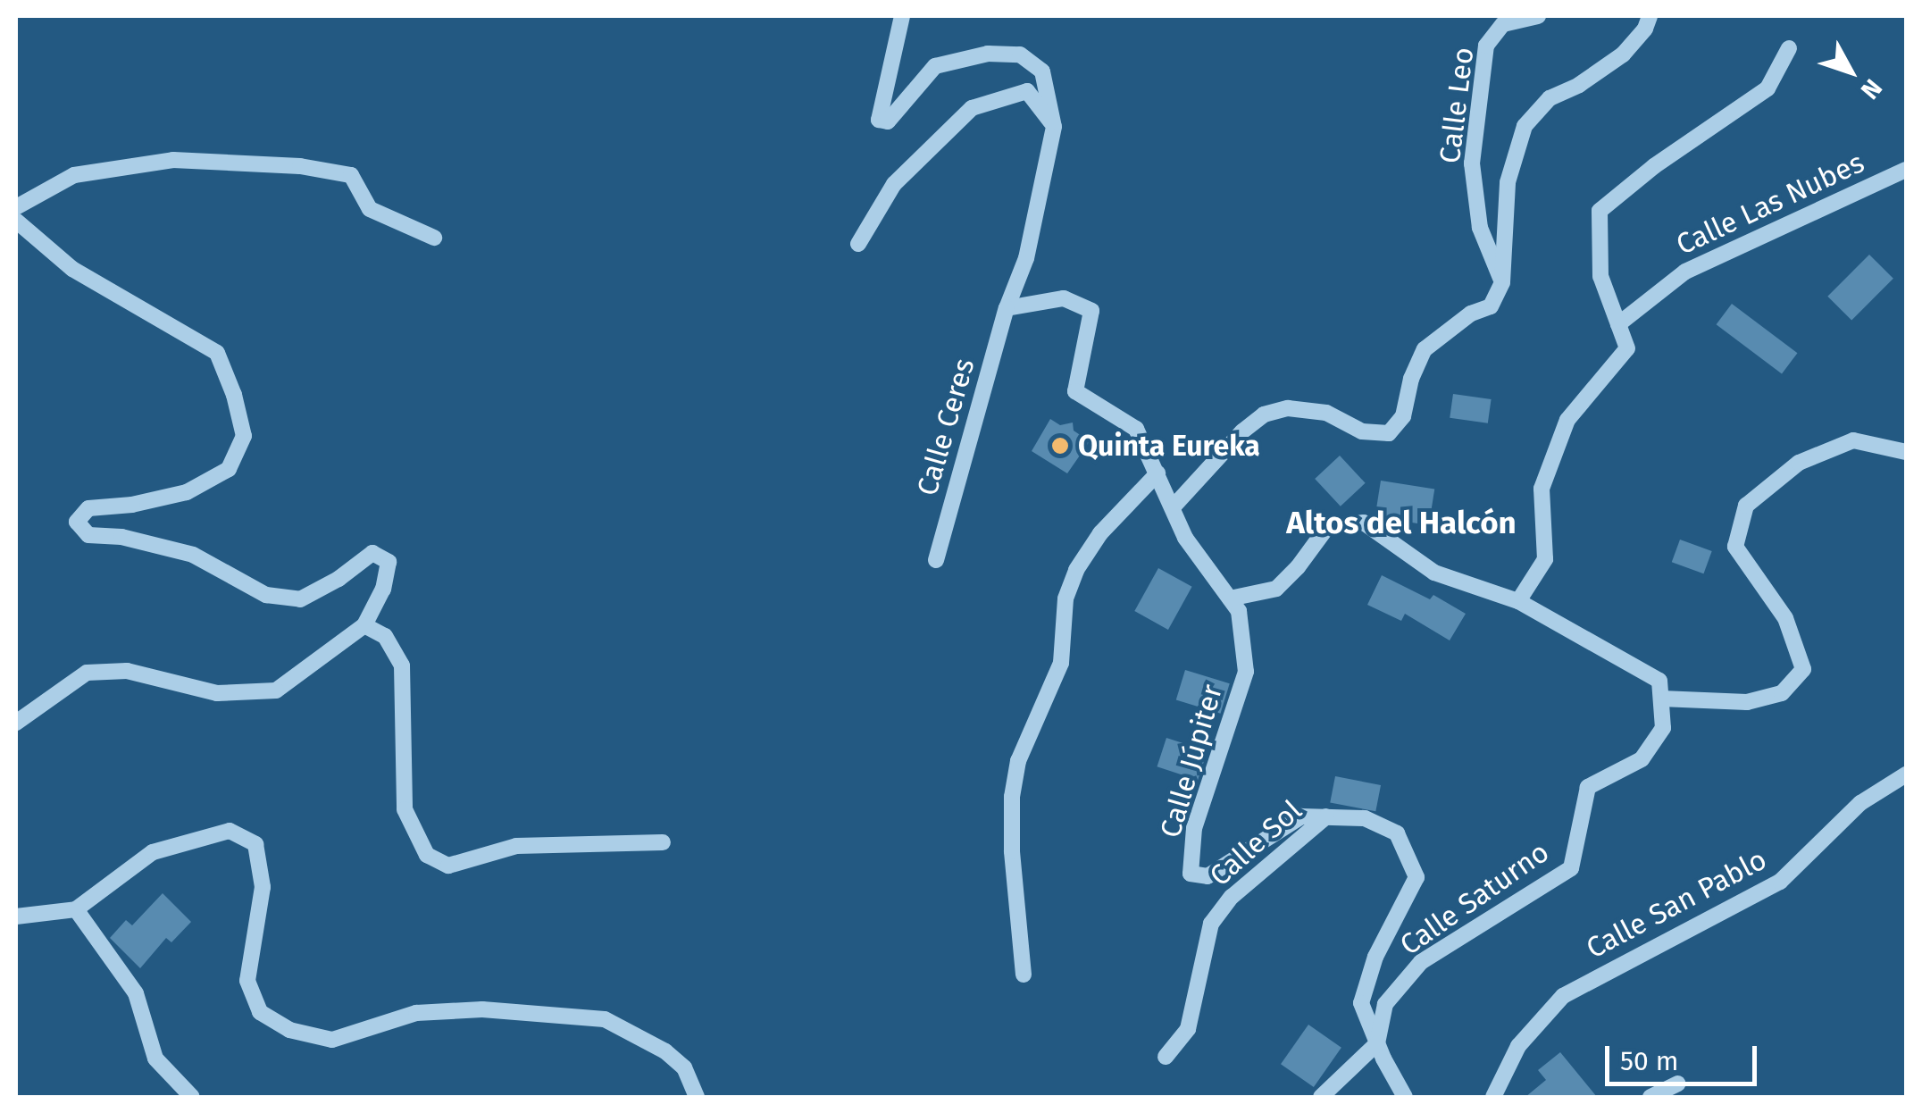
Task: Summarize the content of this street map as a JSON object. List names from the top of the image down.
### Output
{
  "streets": {
    "street": [
      "Calle Leo",
      "Calle Las Nubes",
      "Calle Ceres",
      "Calle Júpiter",
      "Calle Sol",
      "Calle Saturno",
      "Calle San Pablo"
    ]
  },
  "crossings": [
    ["Calle Ceres", "Calle Júpiter"],
    ["Calle Júpiter", "Calle Sol"],
    ["Calle Júpiter", "Calle Saturno"]
  ],
  "districts": ["Altos del Halcón"],
  "places": ["Quinta Eureka"],
  "scale_bar": "50 m",
  "north": "bottom right"
}
